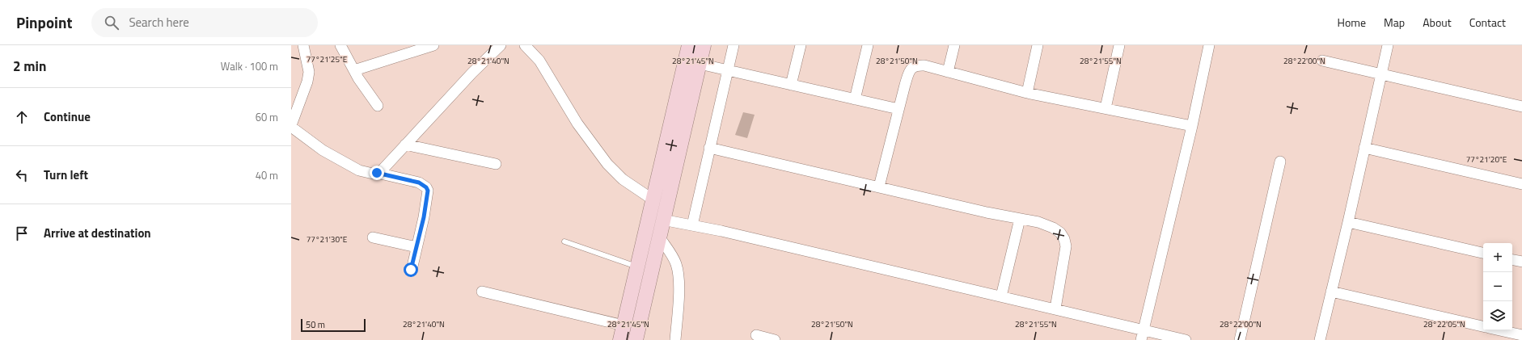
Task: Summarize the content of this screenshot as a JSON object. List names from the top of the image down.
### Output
{
  "scale_bar": "50 m",
  "page": {
    "header": "Pinpoint",
    "search": "Search here",
    "nav": [
      "Home",
      "Map",
      "About",
      "Contact"
    ],
    "heading": ["2 min", "Walk · 100 m"],
    "list": [
      ["Continue", "60 m"],
      ["Turn left", "40 m"],
      "Arrive at destination"
    ],
    "map_buttons": ["+", "−"],
    "scale": "50 m"
  },
  "coordinates": [
    "77°21'25\"E",
    "28°21'40\"N",
    "28°21'45\"N",
    "28°21'50\"N",
    "28°21'55\"N",
    "28°22'00\"N",
    "77°21'20\"E",
    "77°21'30\"E",
    "28°22'05\"N"
  ]
}
